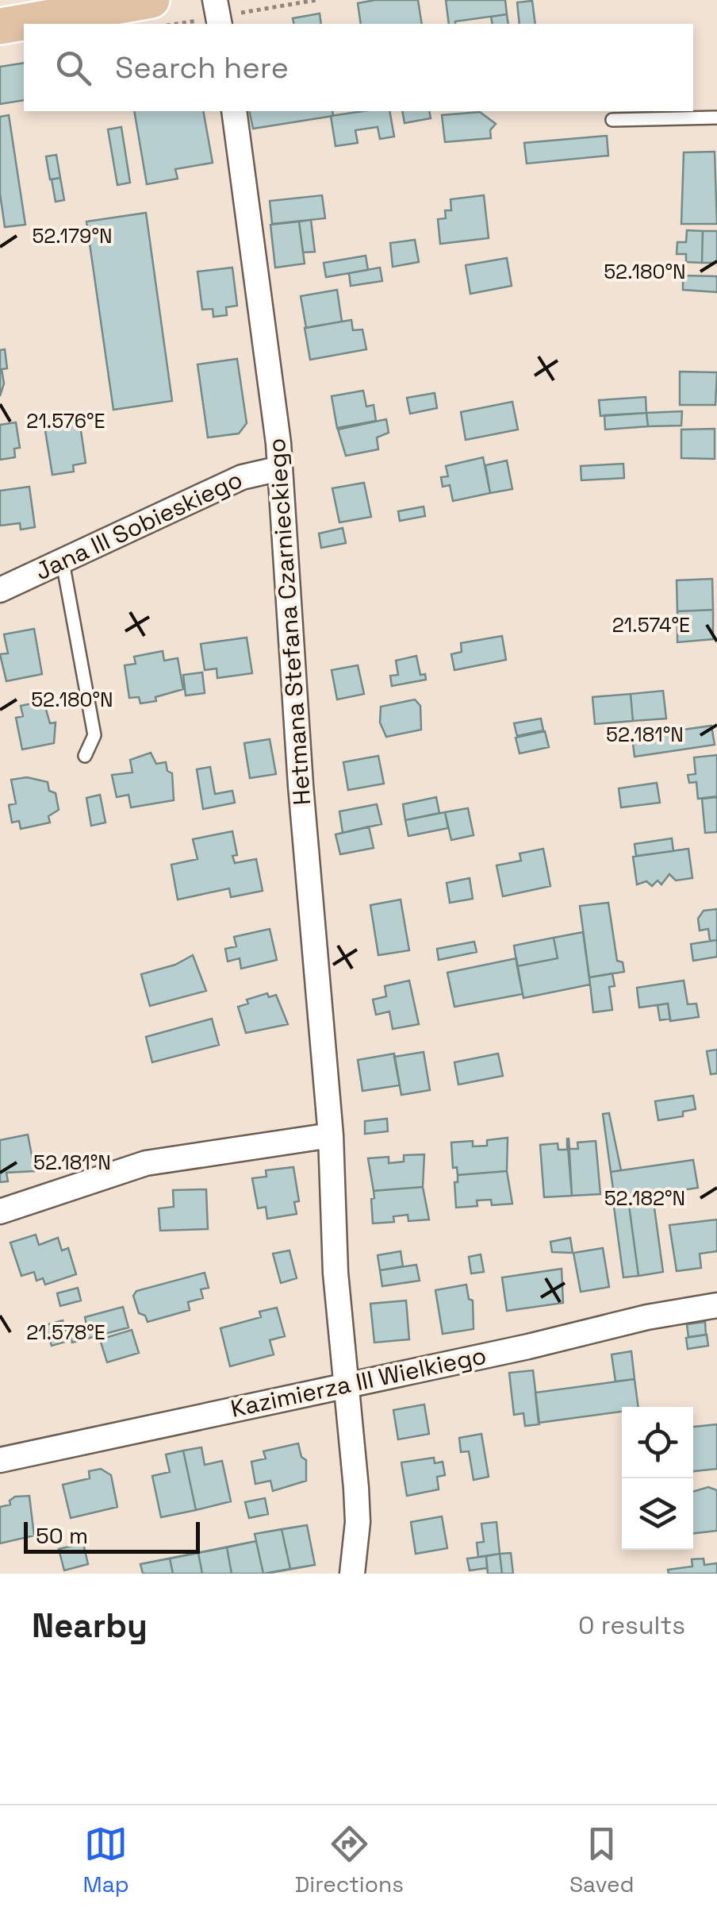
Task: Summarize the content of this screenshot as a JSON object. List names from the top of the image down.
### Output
{
  "streets": {
    "street": ["Jana III Sobieskiego", "Hetmana Stefana Czarnieckiego", "Kazimierza III Wielkiego"]
  },
  "crossings": [
    ["Jana III Sobieskiego", "Hetmana Stefana Czarnieckiego"],
    ["Hetmana Stefana Czarnieckiego", "Kazimierza III Wielkiego"]
  ],
  "scale_bar": "50 m",
  "page": {
    "search": "Search here",
    "scale": "50 m",
    "heading": ["Nearby", "0 results"],
    "nav": ["Map", "Directions", "Saved"]
  },
  "coordinates": [
    "52.179°N",
    "52.180°N",
    "21.576°E",
    "21.574°E",
    "52.181°N",
    "52.182°N",
    "21.578°E"
  ]
}
